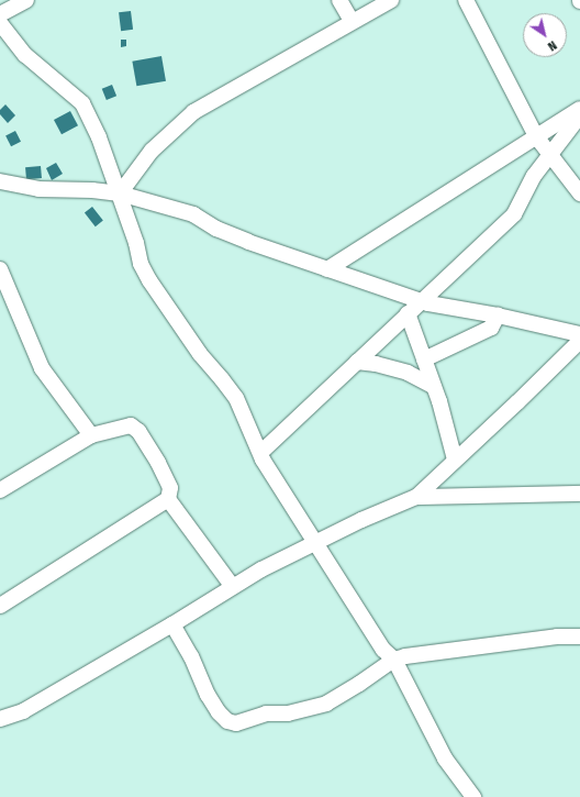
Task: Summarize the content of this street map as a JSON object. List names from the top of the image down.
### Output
{
  "north": "bottom right"
}
